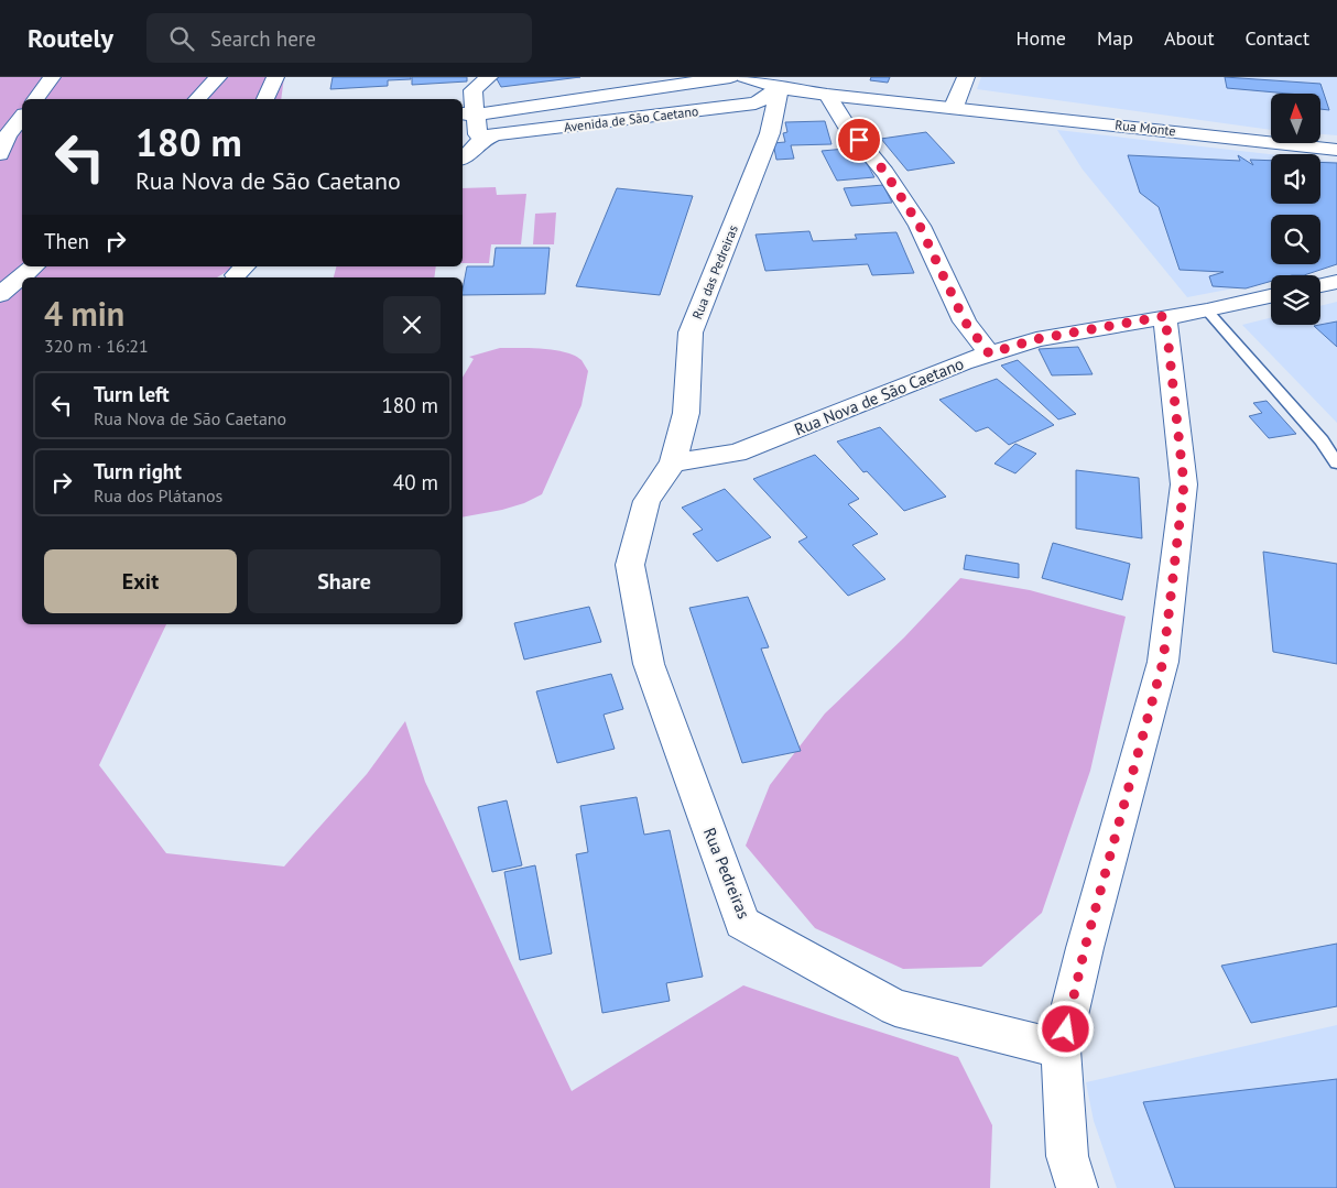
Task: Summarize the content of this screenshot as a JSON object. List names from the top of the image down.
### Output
{
  "streets": {
    "street": [
      "Avenida de São Caetano",
      "Rua Monte",
      "Rua das Pedreiras",
      "Rua Nova de São Caetano",
      "Rua Pedreiras"
    ]
  },
  "crossings": [
    ["Avenida de São Caetano", "Rua Monte"],
    ["Avenida de São Caetano", "Rua das Pedreiras"],
    ["Rua Monte", "Rua das Pedreiras"],
    ["Rua das Pedreiras", "Rua Nova de São Caetano"],
    ["Rua das Pedreiras", "Rua Pedreiras"],
    ["Rua Nova de São Caetano", "Rua Pedreiras"]
  ],
  "north": "top",
  "page": {
    "header": "Routely",
    "search": "Search here",
    "nav": [
      "Home",
      "Map",
      "About",
      "Contact"
    ],
    "turn": ["180 m", "Rua Nova de São Caetano"],
    "then": "Then",
    "heading": ["4 min", "320 m · 16:21"],
    "list": [
      {
        "name": "Turn left",
        "note": "Rua Nova de São Caetano",
        "value": "180 m"
      },
      {
        "name": "Turn right",
        "note": "Rua dos Plátanos",
        "value": "40 m"
      }
    ],
    "buttons": ["Exit", "Share"]
  }
}
